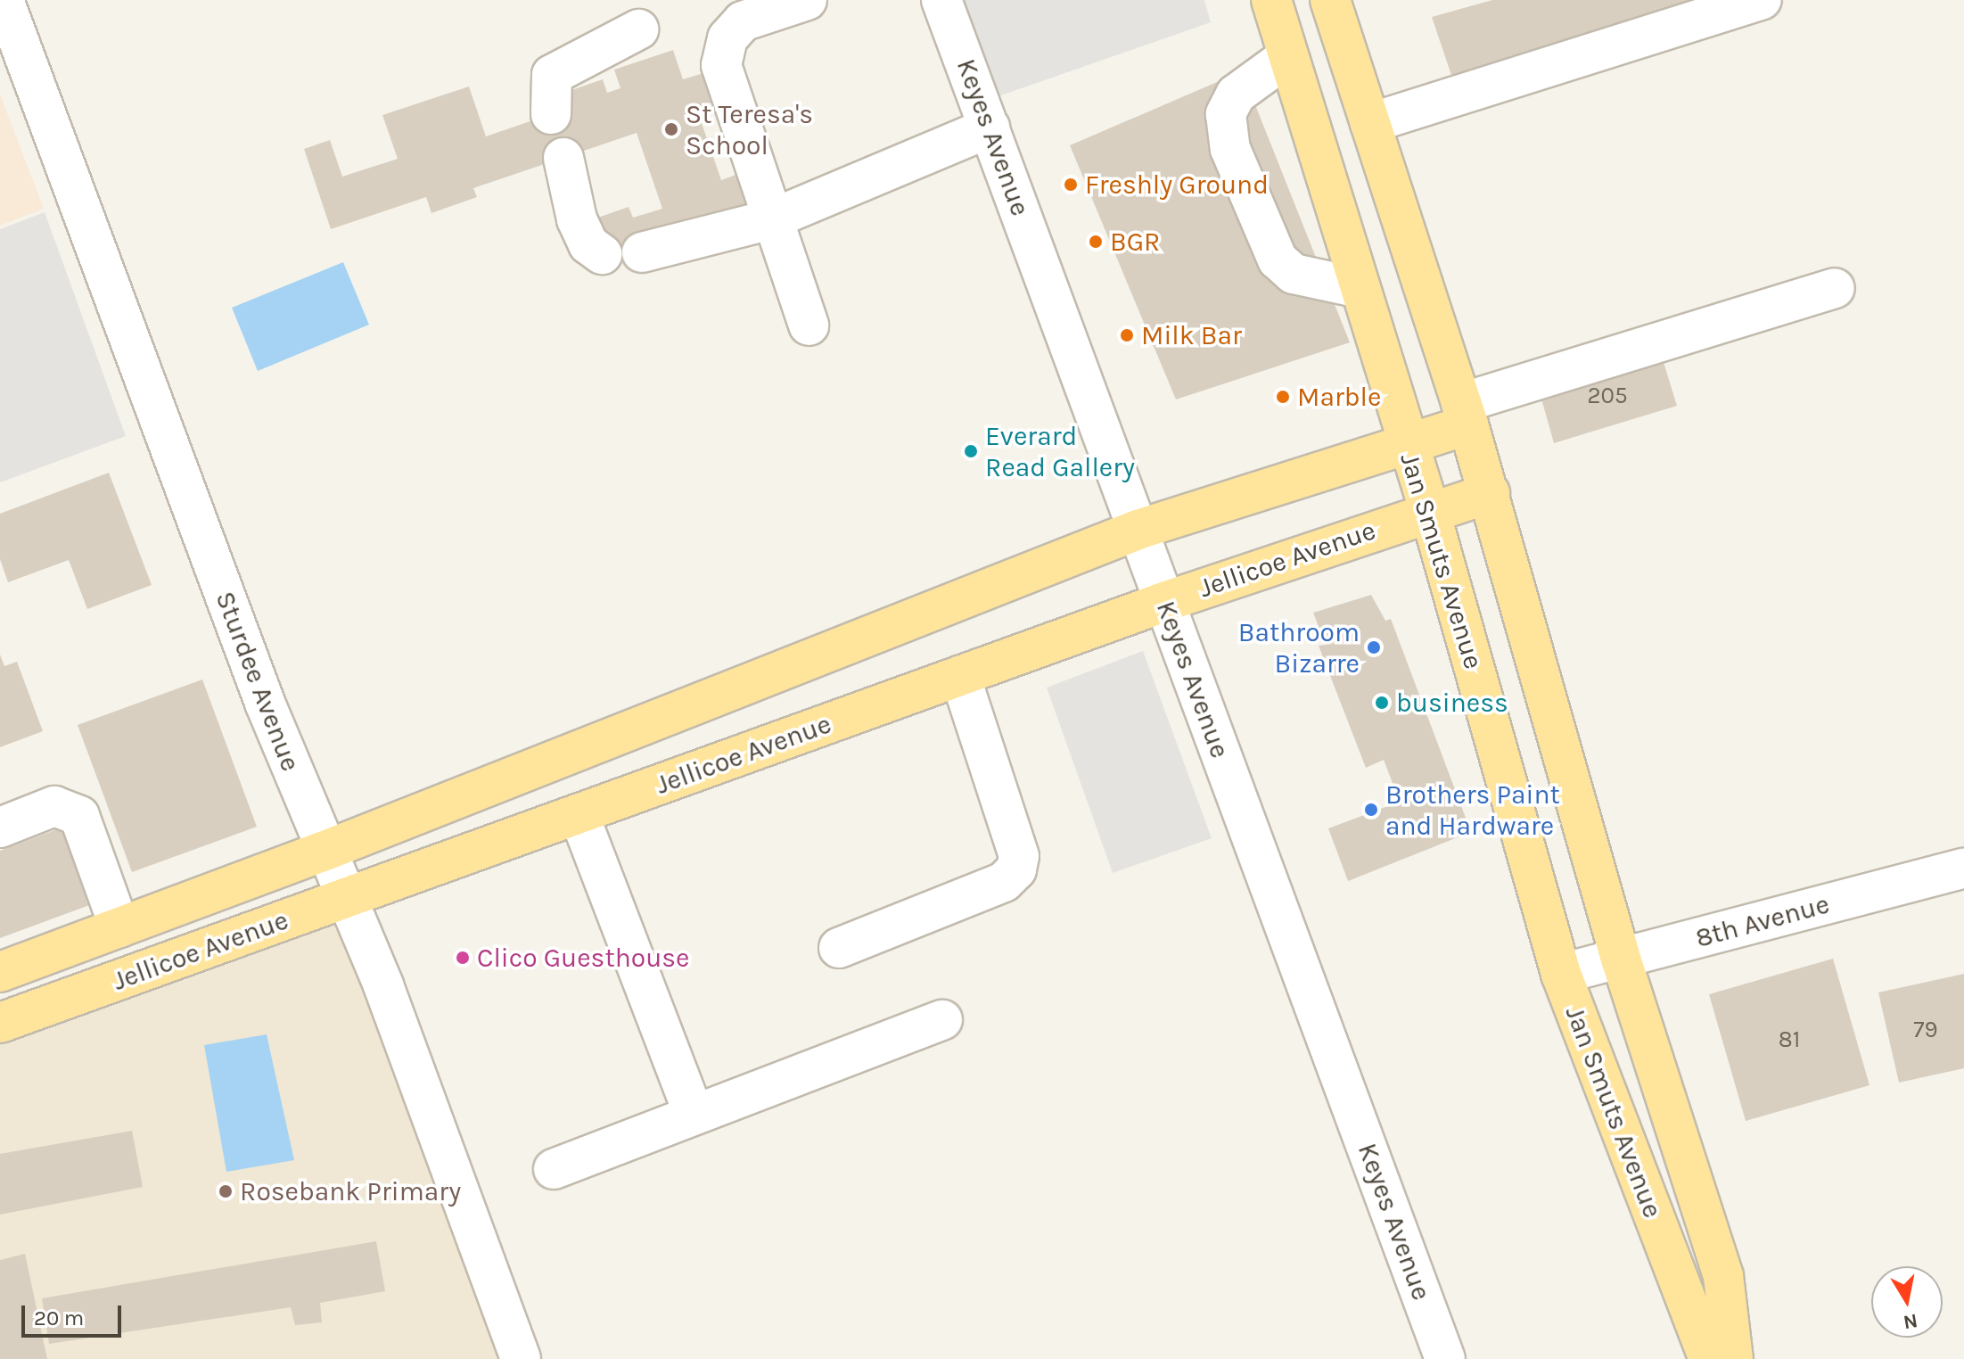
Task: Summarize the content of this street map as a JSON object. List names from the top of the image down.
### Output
{
  "streets": {
    "main road": ["Jellicoe Avenue", "Jan Smuts Avenue"],
    "street": ["Keyes Avenue", "Sturdee Avenue", "8th Avenue"]
  },
  "crossings": [
    ["Keyes Avenue", "Jellicoe Avenue"],
    ["Jellicoe Avenue", "Jan Smuts Avenue"],
    ["Jellicoe Avenue", "Sturdee Avenue"],
    ["Jan Smuts Avenue", "8th Avenue"]
  ],
  "places": [
    "St Teresa's School",
    "Freshly Ground",
    "BGR",
    "Milk Bar",
    "Marble",
    "Everard Read Gallery",
    "Bathroom Bizarre",
    "business",
    "Brothers Paint and Hardware",
    "Clico Guesthouse",
    "Rosebank Primary"
  ],
  "house_numbers": ["205", "79", "81"],
  "scale_bar": "20 m",
  "north": "bottom"
}
